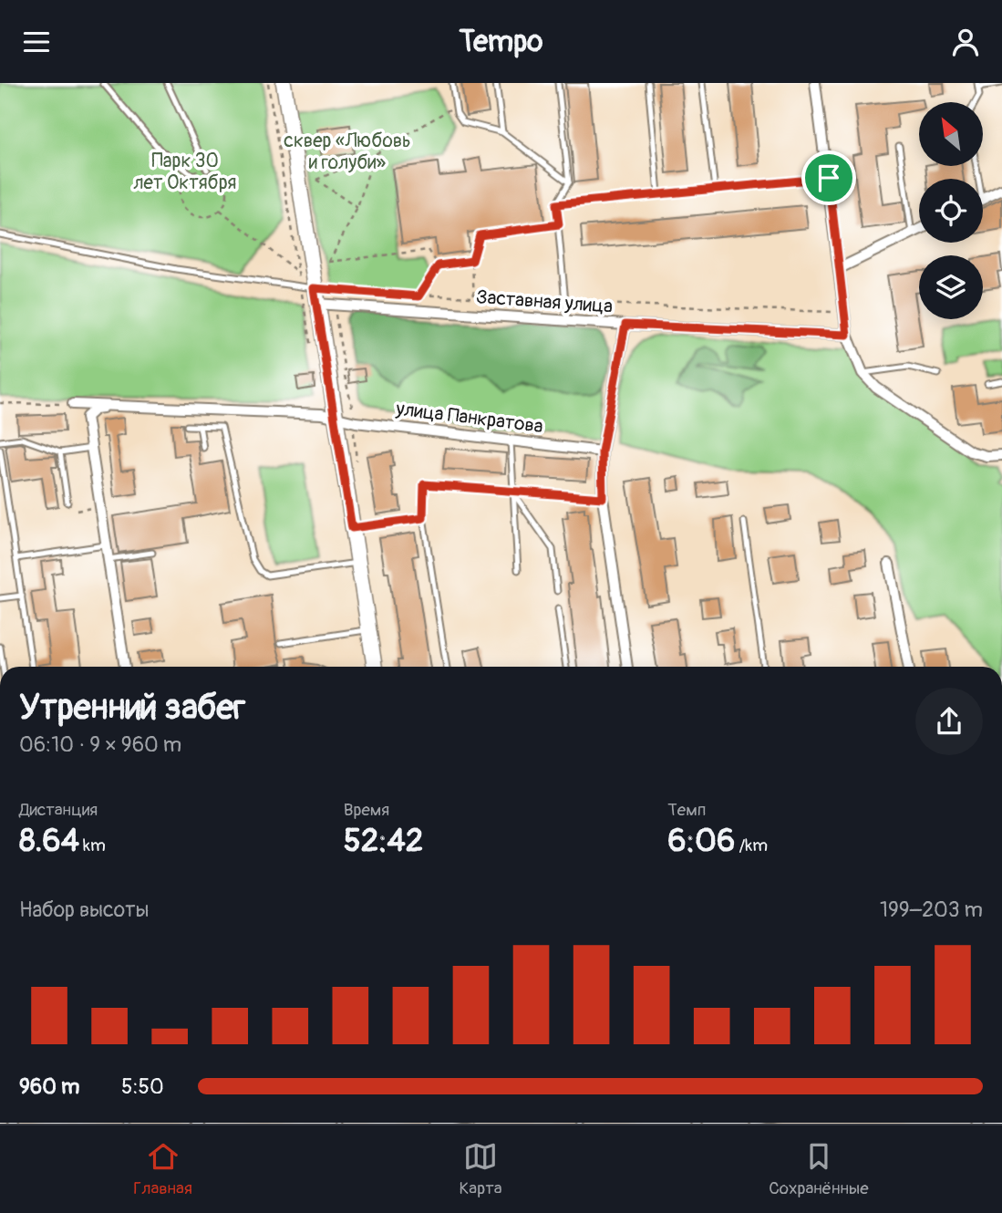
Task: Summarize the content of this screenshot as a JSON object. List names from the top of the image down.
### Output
{
  "streets": {
    "street": ["Заставная улица", "улица Панкратова"]
  },
  "parks": ["сквер «Любовь и голуби»", "Парк 30 лет Октября"],
  "north": "top left",
  "page": {
    "header": "Tempo",
    "heading": ["Утренний забег", "06:10 · 9 × 960 m"],
    "stats": [
      ["Дистанция", "8.64 km"],
      ["Время", "52:42"],
      ["Темп", "6:06 /km"]
    ],
    "chart": ["Набор высоты", "199–203 m"],
    "list": [
      {
        "name": "960 m",
        "note": "5:50"
      }
    ],
    "tabs": ["Главная", "Карта", "Сохранённые"]
  }
}
